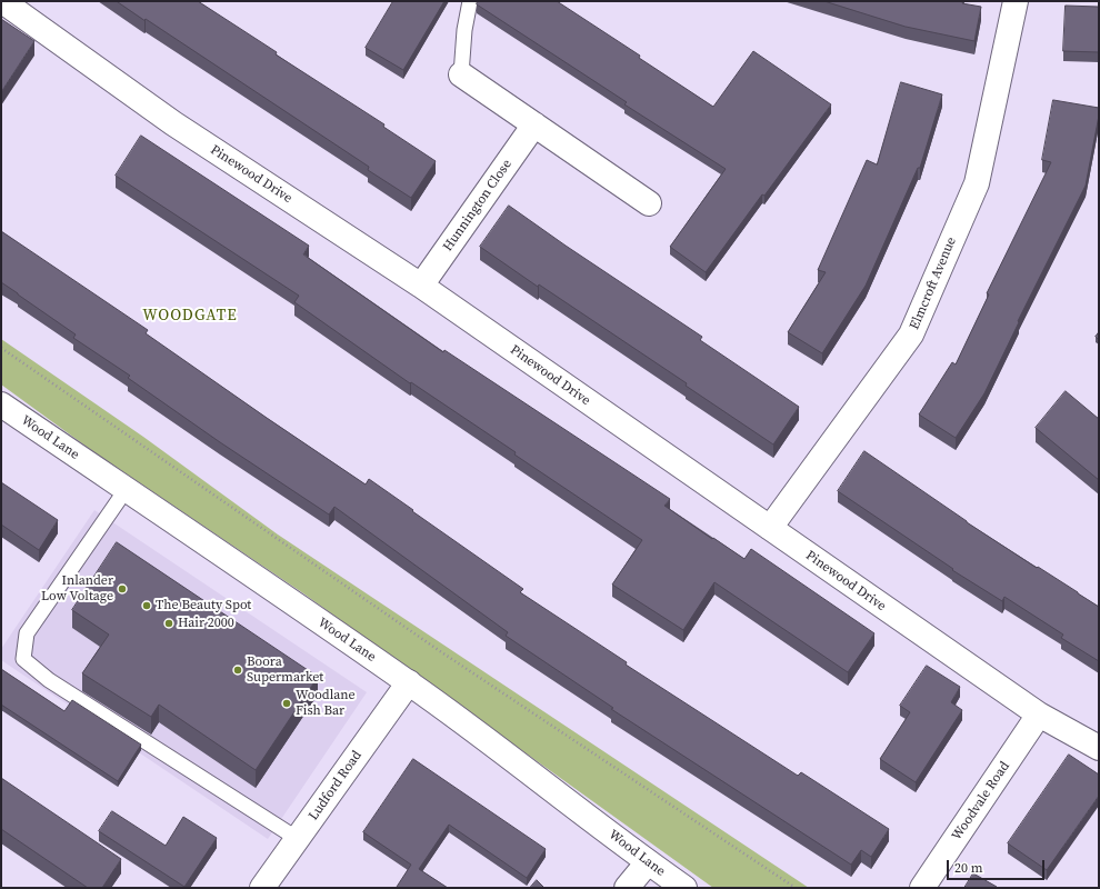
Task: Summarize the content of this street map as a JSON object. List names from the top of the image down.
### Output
{
  "streets": {
    "street": [
      "Pinewood Drive",
      "Hunnington Close",
      "Elmcroft Avenue",
      "Wood Lane",
      "Ludford Road",
      "Woodvale Road"
    ]
  },
  "crossings": [
    ["Pinewood Drive", "Hunnington Close"],
    ["Pinewood Drive", "Elmcroft Avenue"],
    ["Pinewood Drive", "Woodvale Road"],
    ["Wood Lane", "Ludford Road"]
  ],
  "districts": ["WOODGATE"],
  "places": [
    "Inlander Low Voltage",
    "The Beauty Spot",
    "Hair 2000",
    "Boora Supermarket",
    "Woodlane Fish Bar"
  ],
  "scale_bar": "20 m"
}
